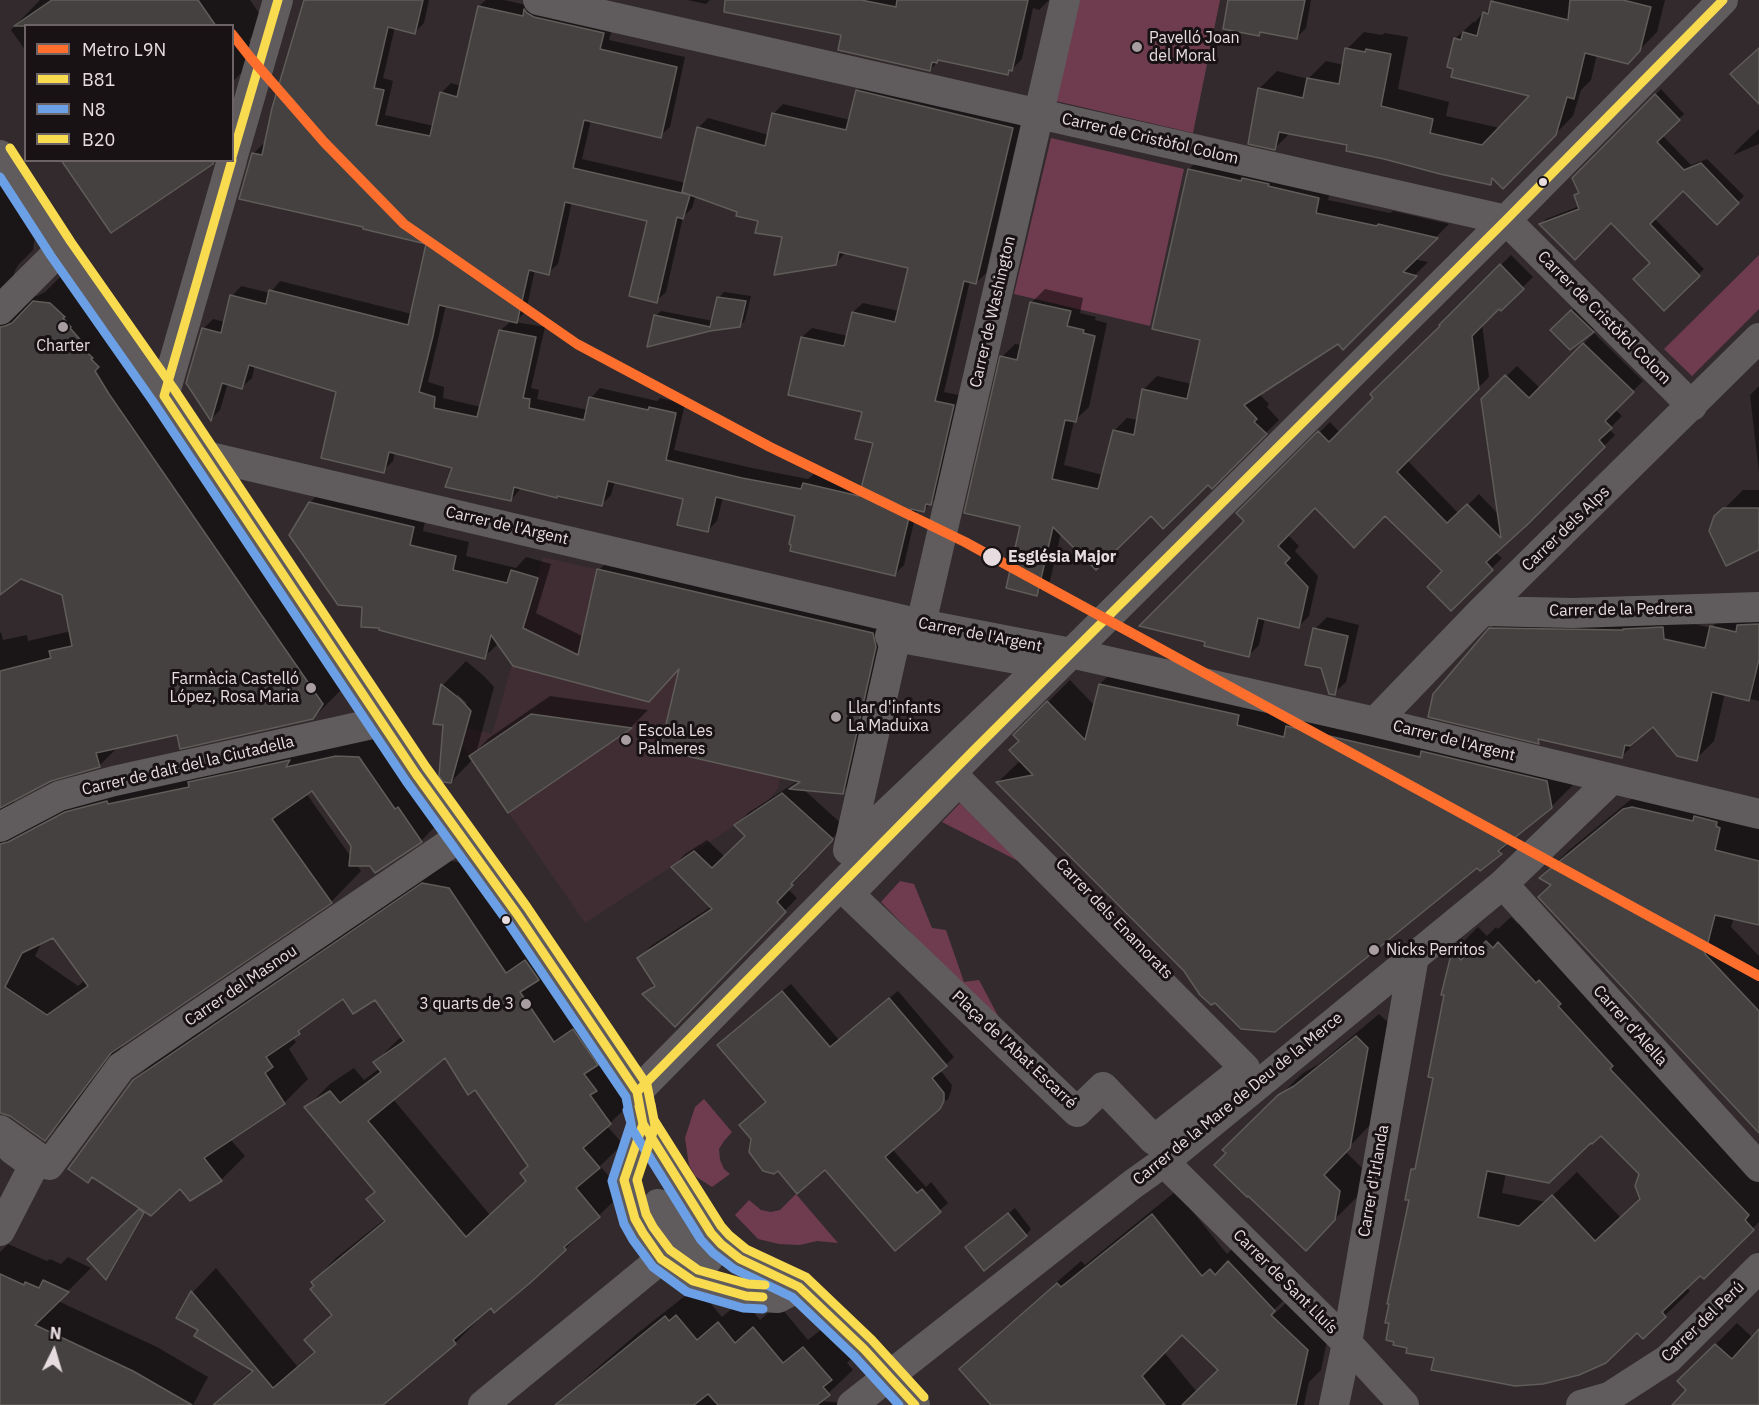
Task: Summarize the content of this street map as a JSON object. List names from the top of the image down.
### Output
{
  "streets": {
    "street": [
      "Carrer de Cristòfol Colom",
      "Carrer de Washington",
      "Carrer de l'Argent",
      "Carrer dels Alps",
      "Carrer de la Pedrera",
      "Carrer de dalt del la Ciutadella",
      "Carrer dels Enamorats",
      "Carrer del Masnou",
      "Carrer d'Alella",
      "Plaça de l'Abat Escarré",
      "Carrer de la Mare de Deu de la Merce",
      "Carrer d'Irlanda",
      "Carrer de Sant Lluís",
      "Carrer del Perú"
    ]
  },
  "crossings": [
    ["Carrer de Cristòfol Colom", "Carrer de Washington"],
    ["Carrer de Cristòfol Colom", "Carrer dels Alps"],
    ["Carrer de Washington", "Carrer de l'Argent"],
    ["Carrer de l'Argent", "Carrer dels Alps"],
    ["Carrer de l'Argent", "Carrer de la Mare de Deu de la Merce"],
    ["Carrer dels Alps", "Carrer de la Pedrera"],
    ["Carrer dels Enamorats", "Carrer de la Mare de Deu de la Merce"],
    ["Carrer d'Alella", "Carrer de la Mare de Deu de la Merce"],
    ["Carrer de la Mare de Deu de la Merce", "Carrer d'Irlanda"],
    ["Carrer de la Mare de Deu de la Merce", "Carrer de Sant Lluís"],
    ["Carrer d'Irlanda", "Carrer de Sant Lluís"]
  ],
  "places": [
    "Pavelló Joan del Moral",
    "Charter",
    "Església Major",
    "Farmàcia Castelló López, Rosa Maria",
    "Llar d'infants La Maduixa",
    "Escola Les Palmeres",
    "Nicks Perritos",
    "3 quarts de 3"
  ],
  "lines": [
    "transit line B81",
    "metro line L9N",
    "transit line B20",
    "transit line N8"
  ],
  "legend": [
    "Metro L9N",
    "B81",
    "N8",
    "B20"
  ],
  "north": "top"
}
